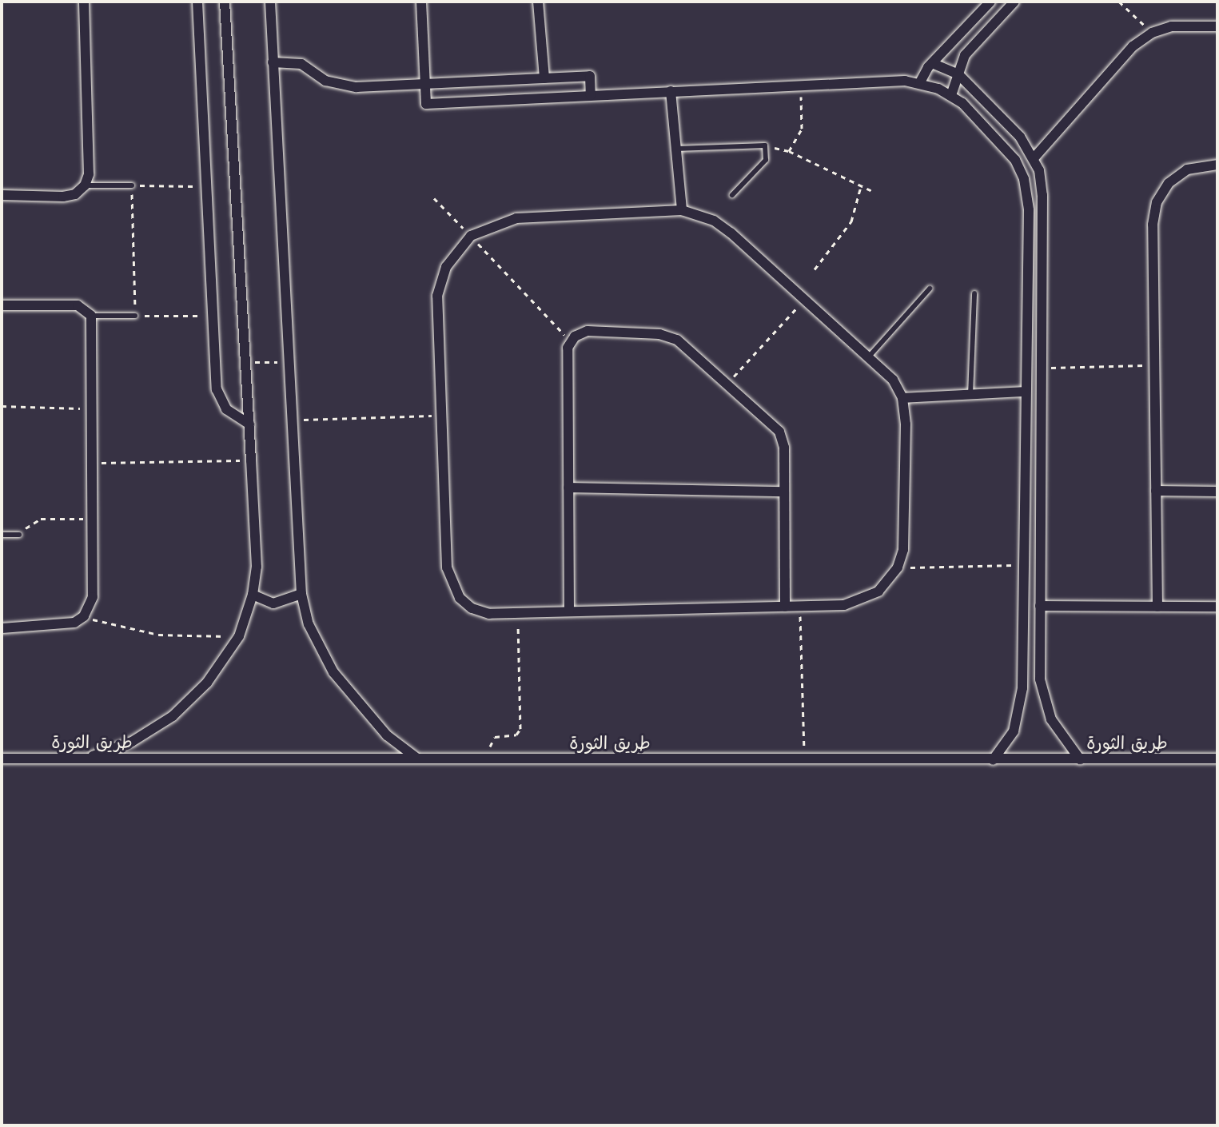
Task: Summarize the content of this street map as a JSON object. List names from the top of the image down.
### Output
{
  "streets": {
    "street": ["طريق الثورة"]
  }
}
